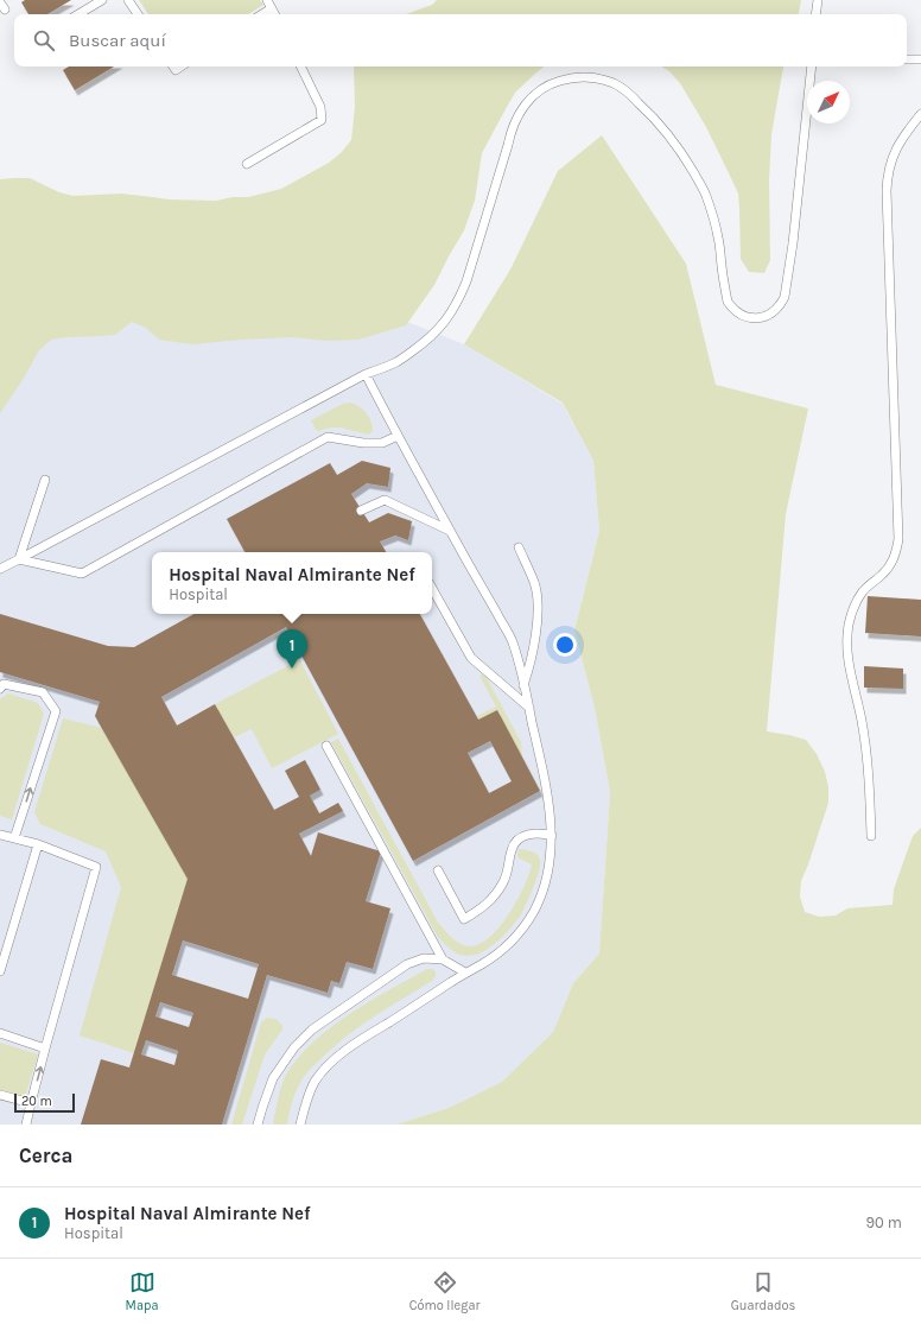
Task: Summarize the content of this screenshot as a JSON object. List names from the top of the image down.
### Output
{
  "scale_bar": "20 m",
  "north": "top right",
  "page": {
    "search": "Buscar aquí",
    "popup": ["Hospital Naval Almirante Nef", "Hospital"],
    "pins": "1",
    "scale": "20 m",
    "heading": "Cerca",
    "list": [
      {
        "mark": "1",
        "name": "Hospital Naval Almirante Nef",
        "note": "Hospital",
        "value": "90 m"
      }
    ],
    "nav": ["Mapa", "Cómo llegar", "Guardados"]
  }
}
